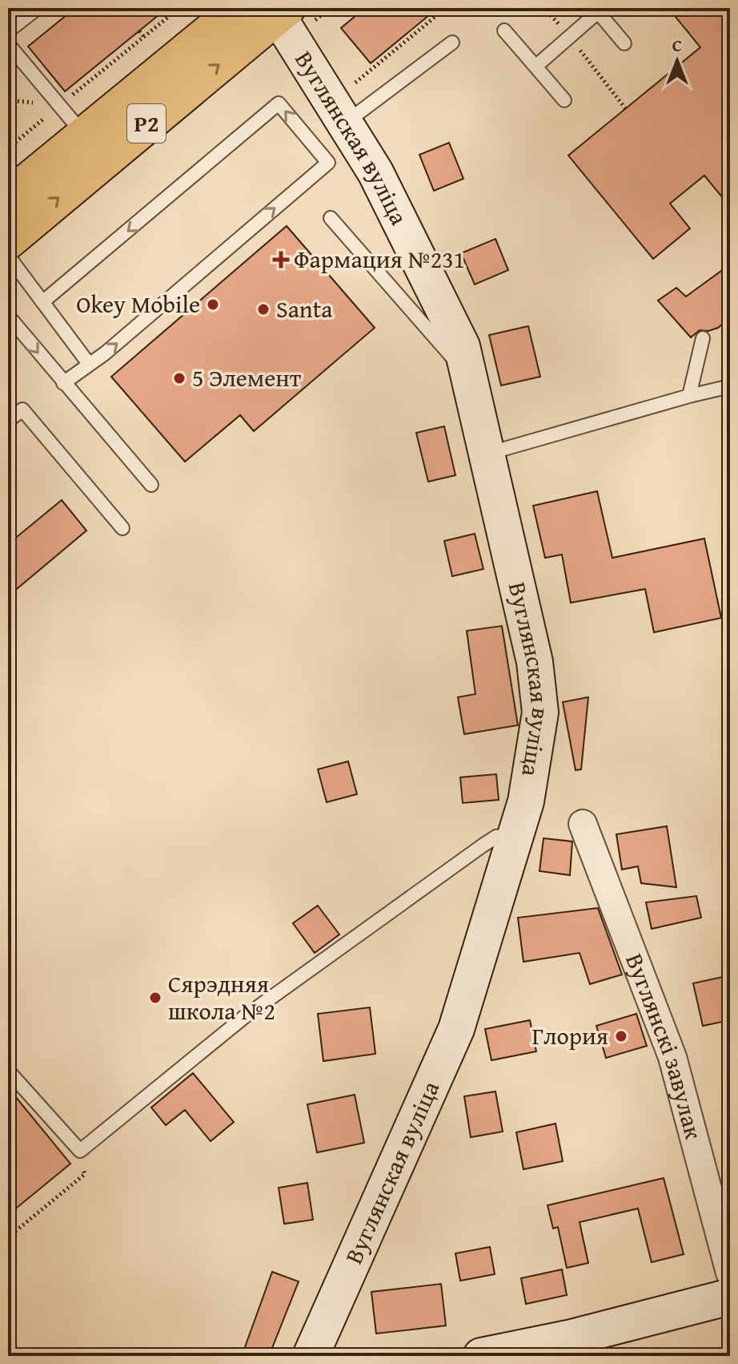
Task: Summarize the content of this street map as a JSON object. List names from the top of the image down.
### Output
{
  "streets": {
    "main road": ["Р2"],
    "street": ["Вуглянская вуліца", "Вуглянскі завулак"]
  },
  "crossings": [
    ["Р2", "Вуглянская вуліца"]
  ],
  "places": {
    "health": ["Фармация №231"],
    "other": [
      "Okey Mobile",
      "Santa",
      "5 Элемент",
      "Сярэдняя школа №2",
      "Глория"
    ]
  },
  "north": "top"
}
